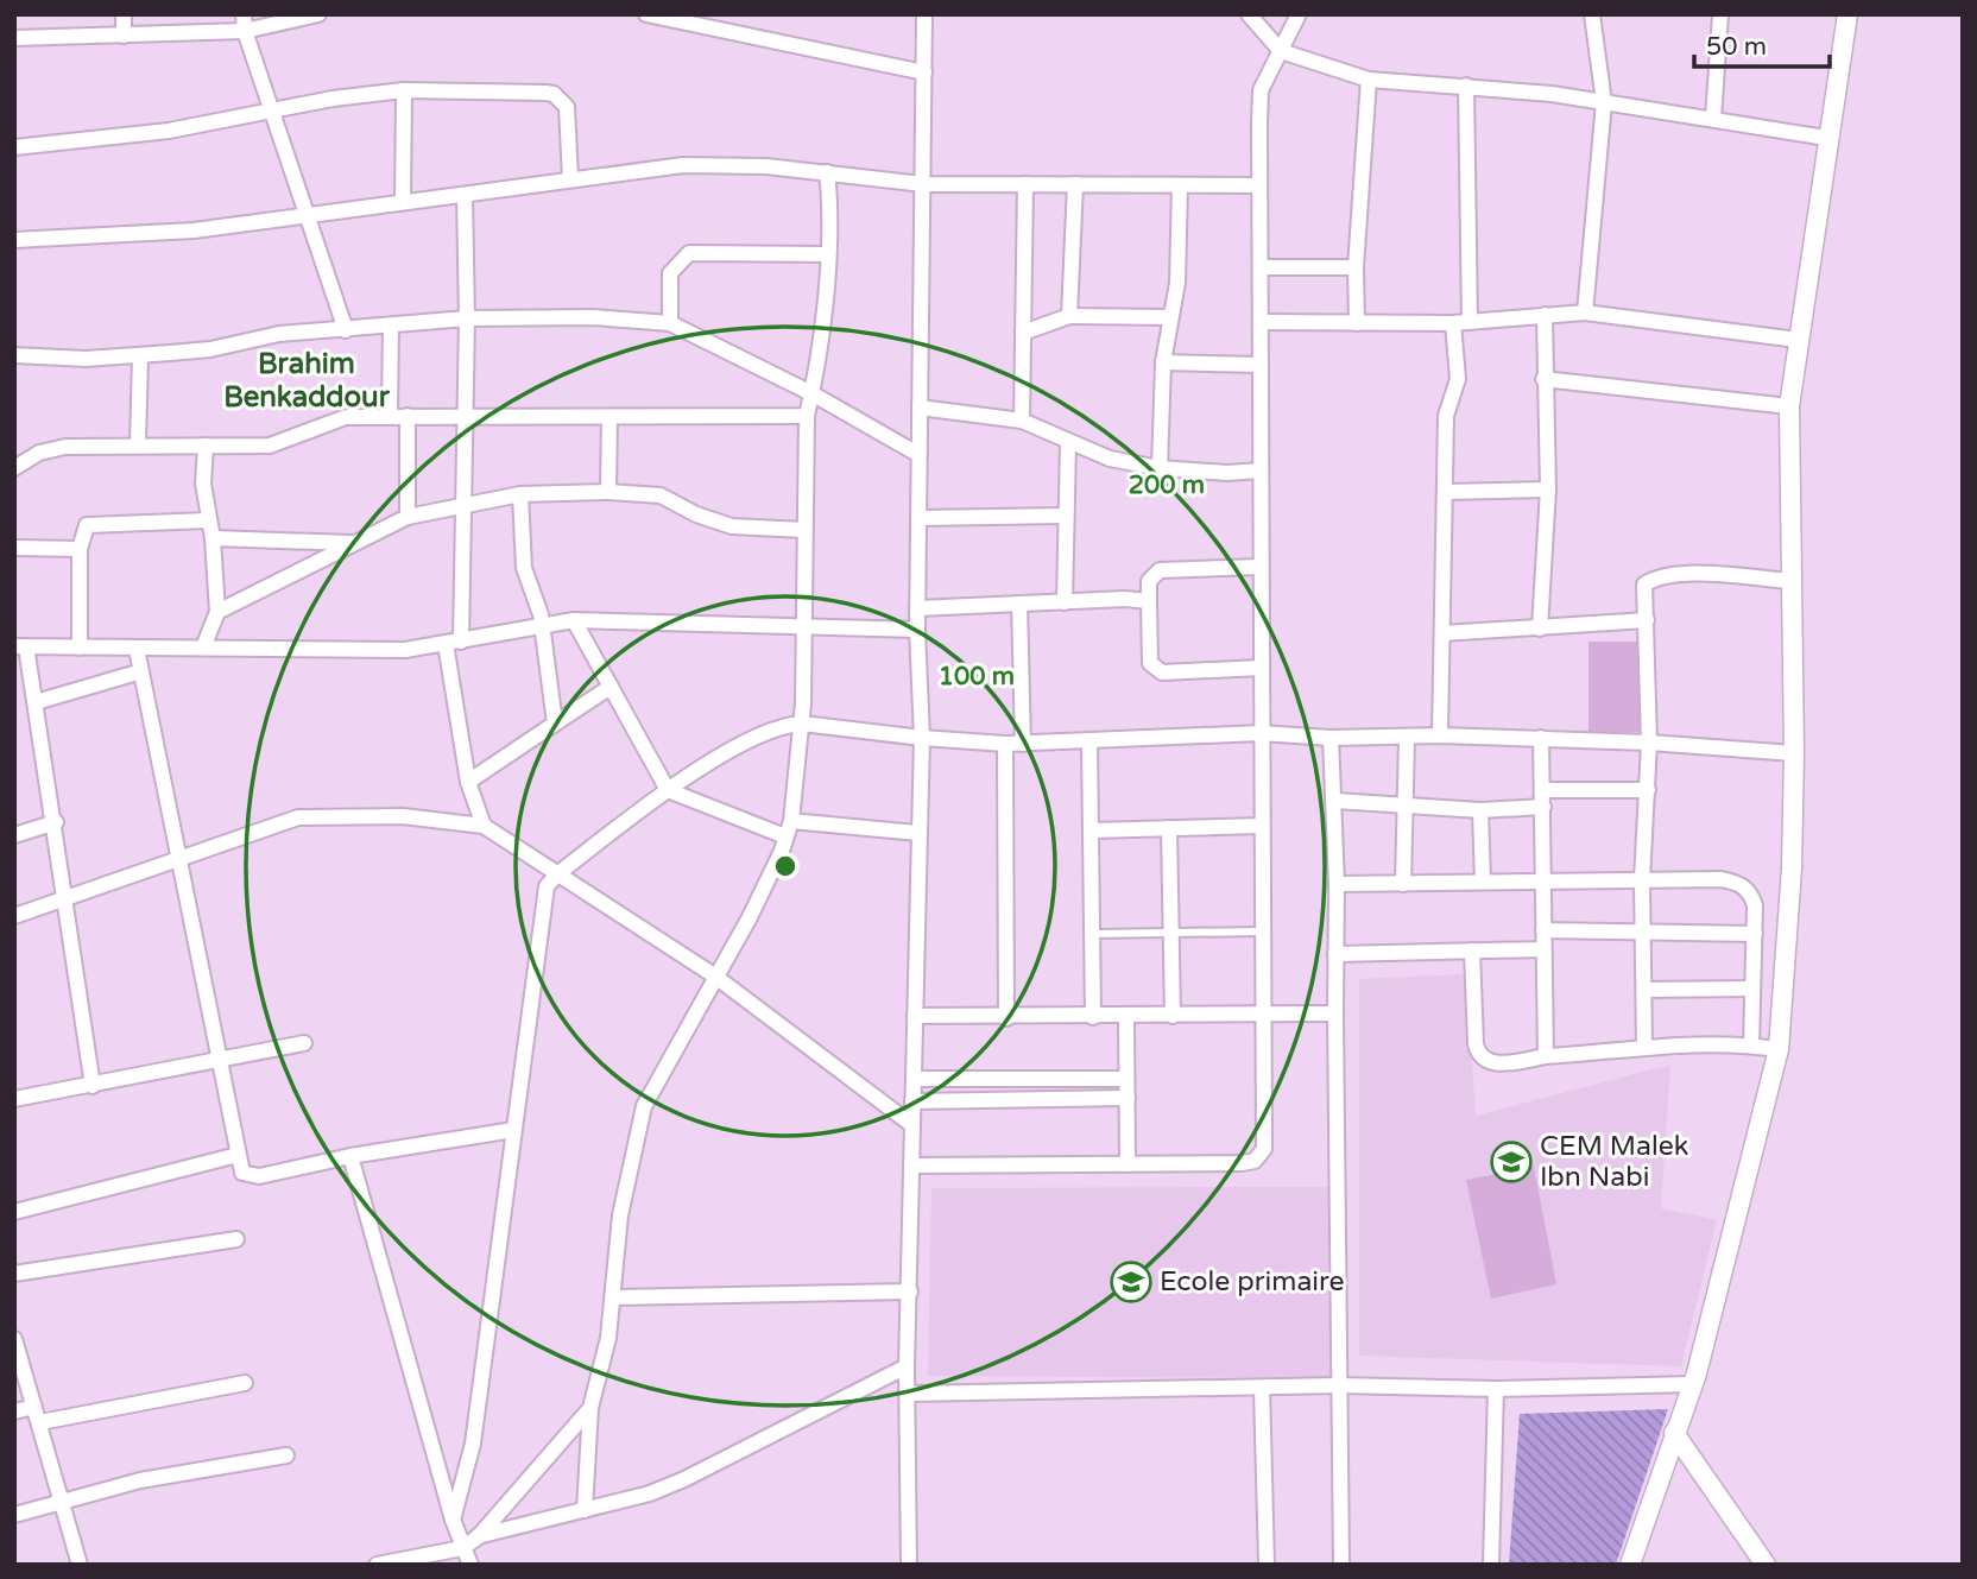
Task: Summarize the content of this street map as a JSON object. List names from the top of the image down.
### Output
{
  "districts": ["Brahim Benkaddour"],
  "places": {
    "school or university": ["CEM Malek Ibn Nabi", "Ecole primaire"]
  },
  "scale_bar": "50 m",
  "rings": ["200 m", "100 m"]
}
